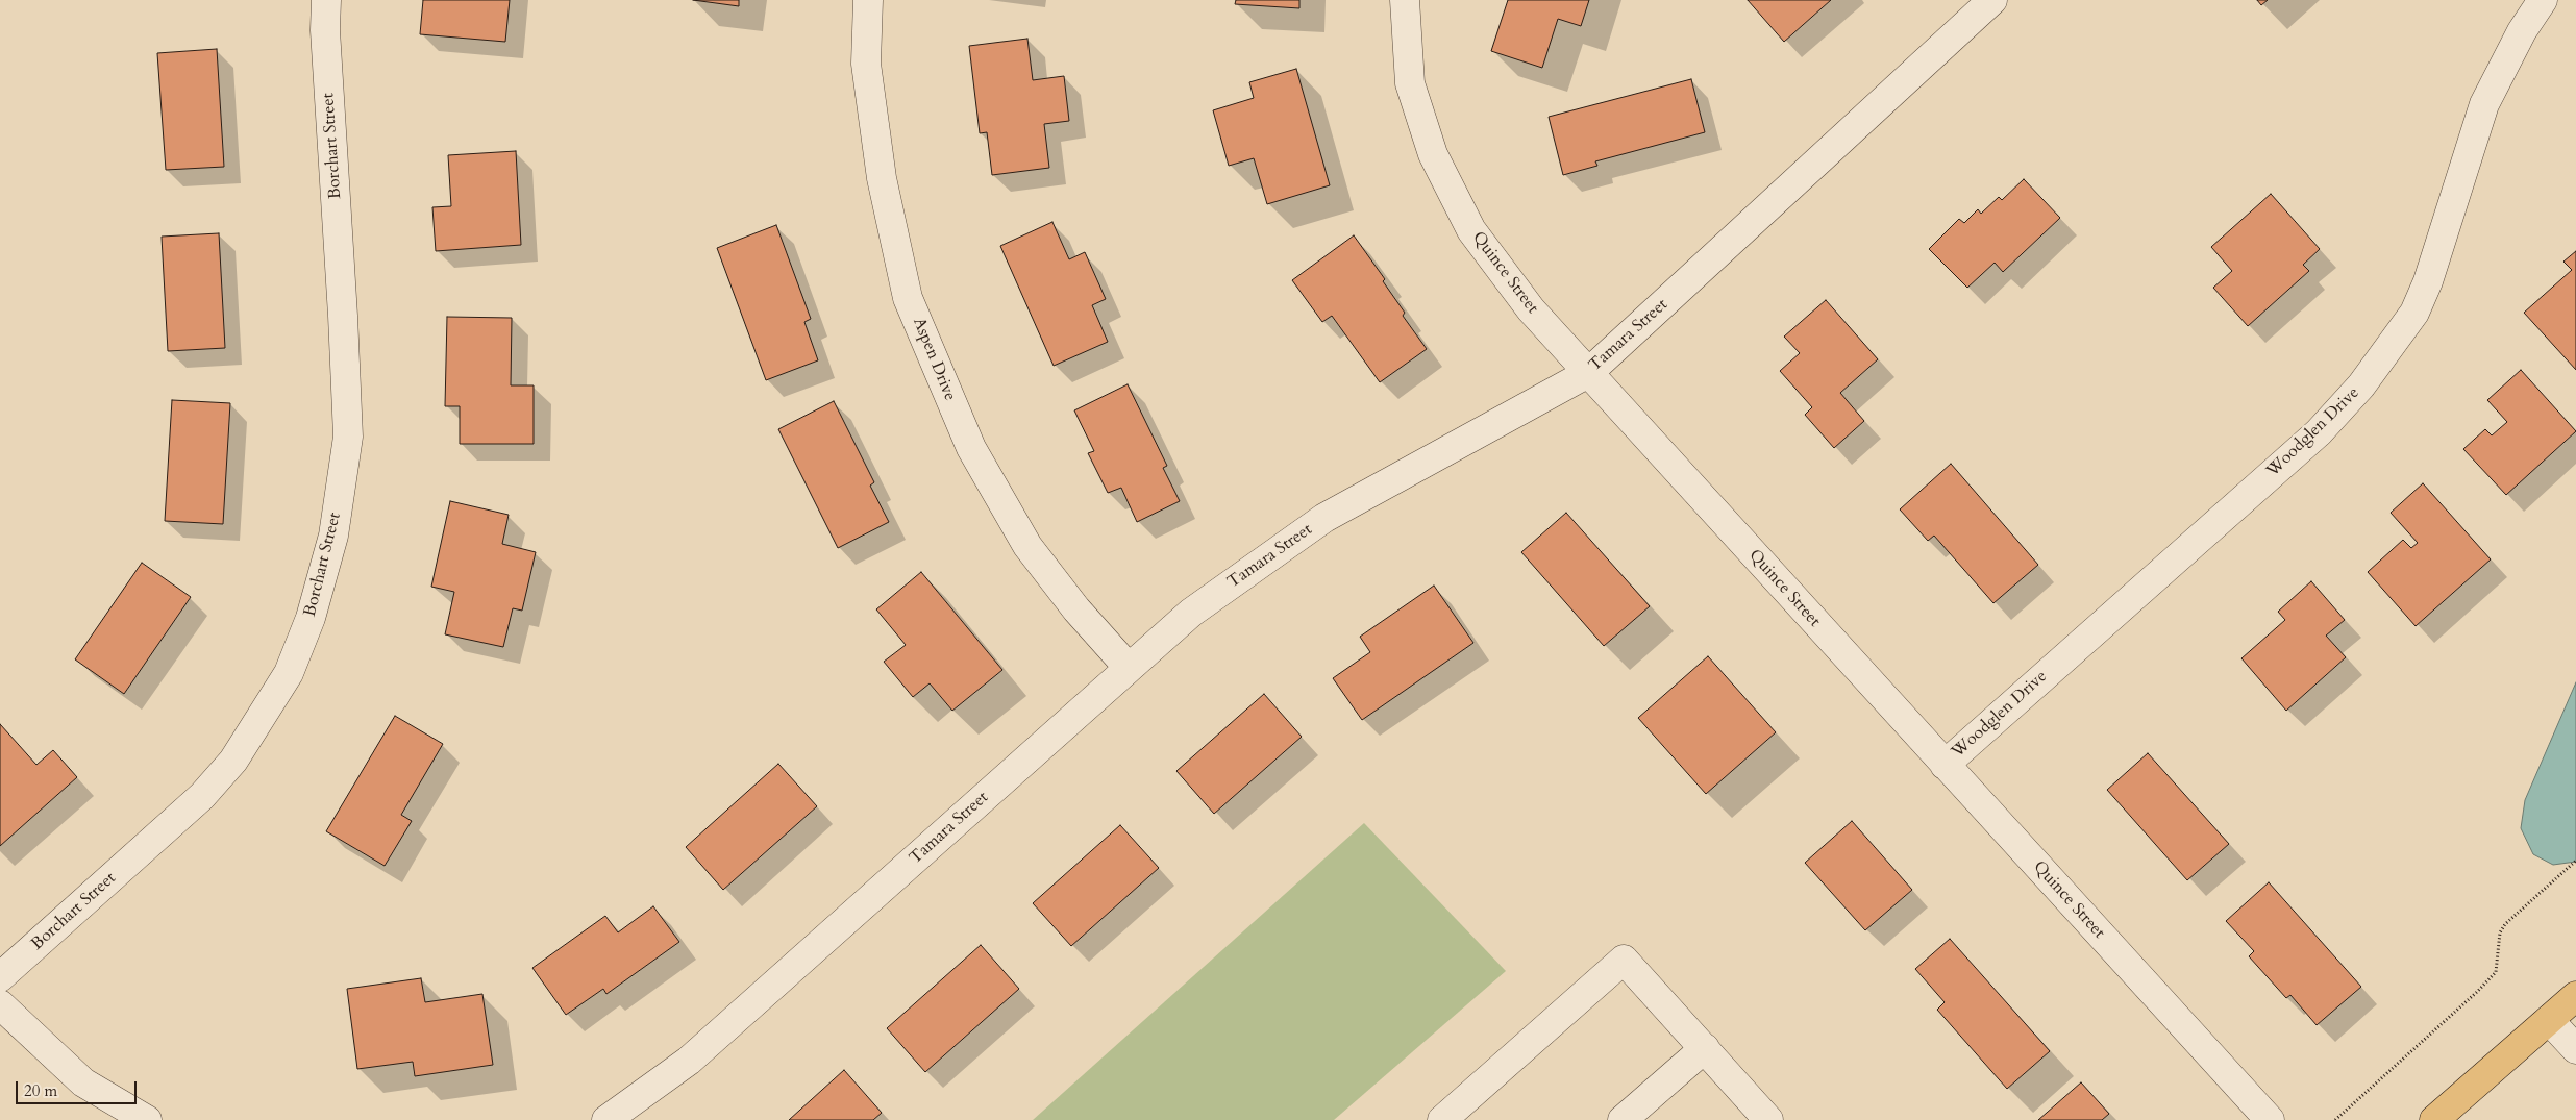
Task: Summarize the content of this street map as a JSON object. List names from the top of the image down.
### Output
{
  "streets": {
    "street": [
      "Borchart Street",
      "Quince Street",
      "Tamara Street",
      "Aspen Drive",
      "Woodglen Drive"
    ]
  },
  "crossings": [
    ["Quince Street", "Tamara Street"],
    ["Quince Street", "Woodglen Drive"],
    ["Tamara Street", "Aspen Drive"]
  ],
  "scale_bar": "20 m"
}
